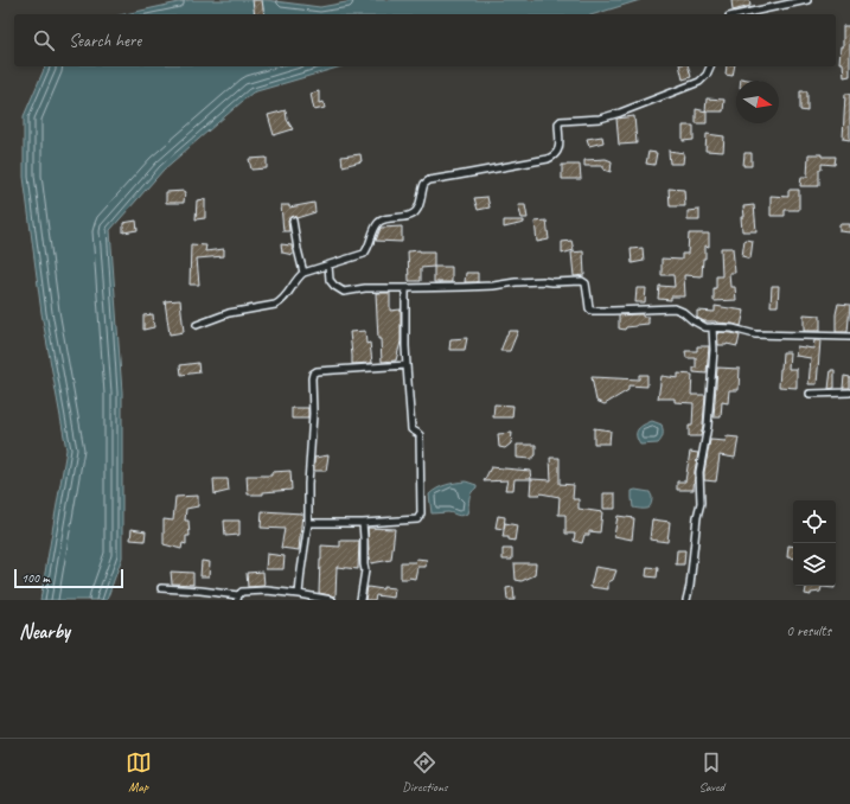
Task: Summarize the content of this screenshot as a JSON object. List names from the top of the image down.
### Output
{
  "scale_bar": "100 m",
  "north": "right",
  "page": {
    "search": "Search here",
    "scale": "100 m",
    "heading": ["Nearby", "0 results"],
    "nav": ["Map", "Directions", "Saved"]
  }
}
